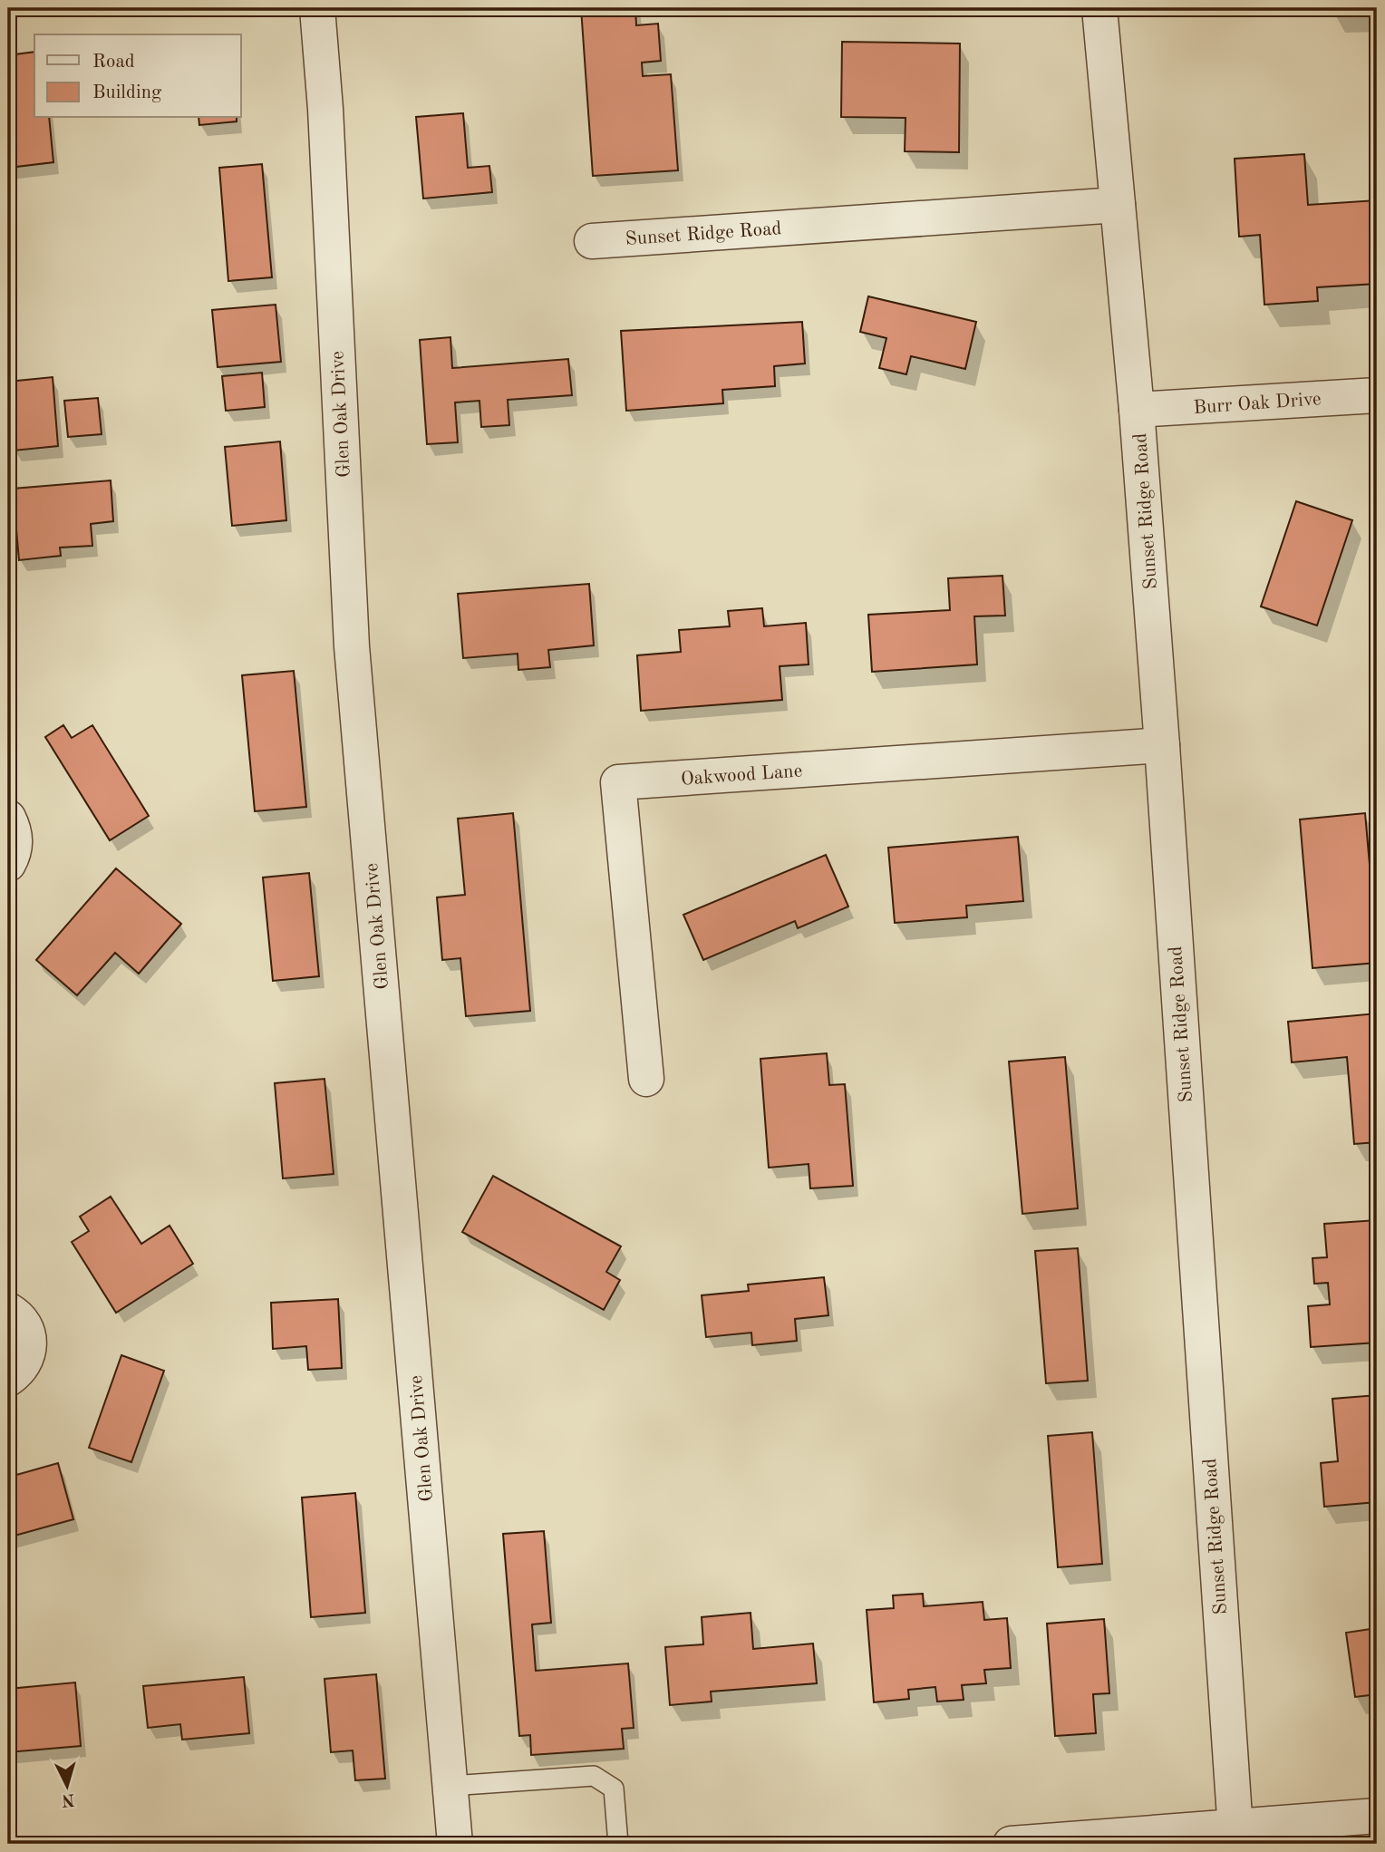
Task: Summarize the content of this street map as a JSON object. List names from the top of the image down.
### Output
{
  "streets": {
    "street": [
      "Sunset Ridge Road",
      "Burr Oak Drive",
      "Glen Oak Drive",
      "Oakwood Lane"
    ]
  },
  "crossings": [
    ["Sunset Ridge Road", "Burr Oak Drive"],
    ["Sunset Ridge Road", "Oakwood Lane"]
  ],
  "legend": ["Road", "Building"],
  "north": "bottom"
}
